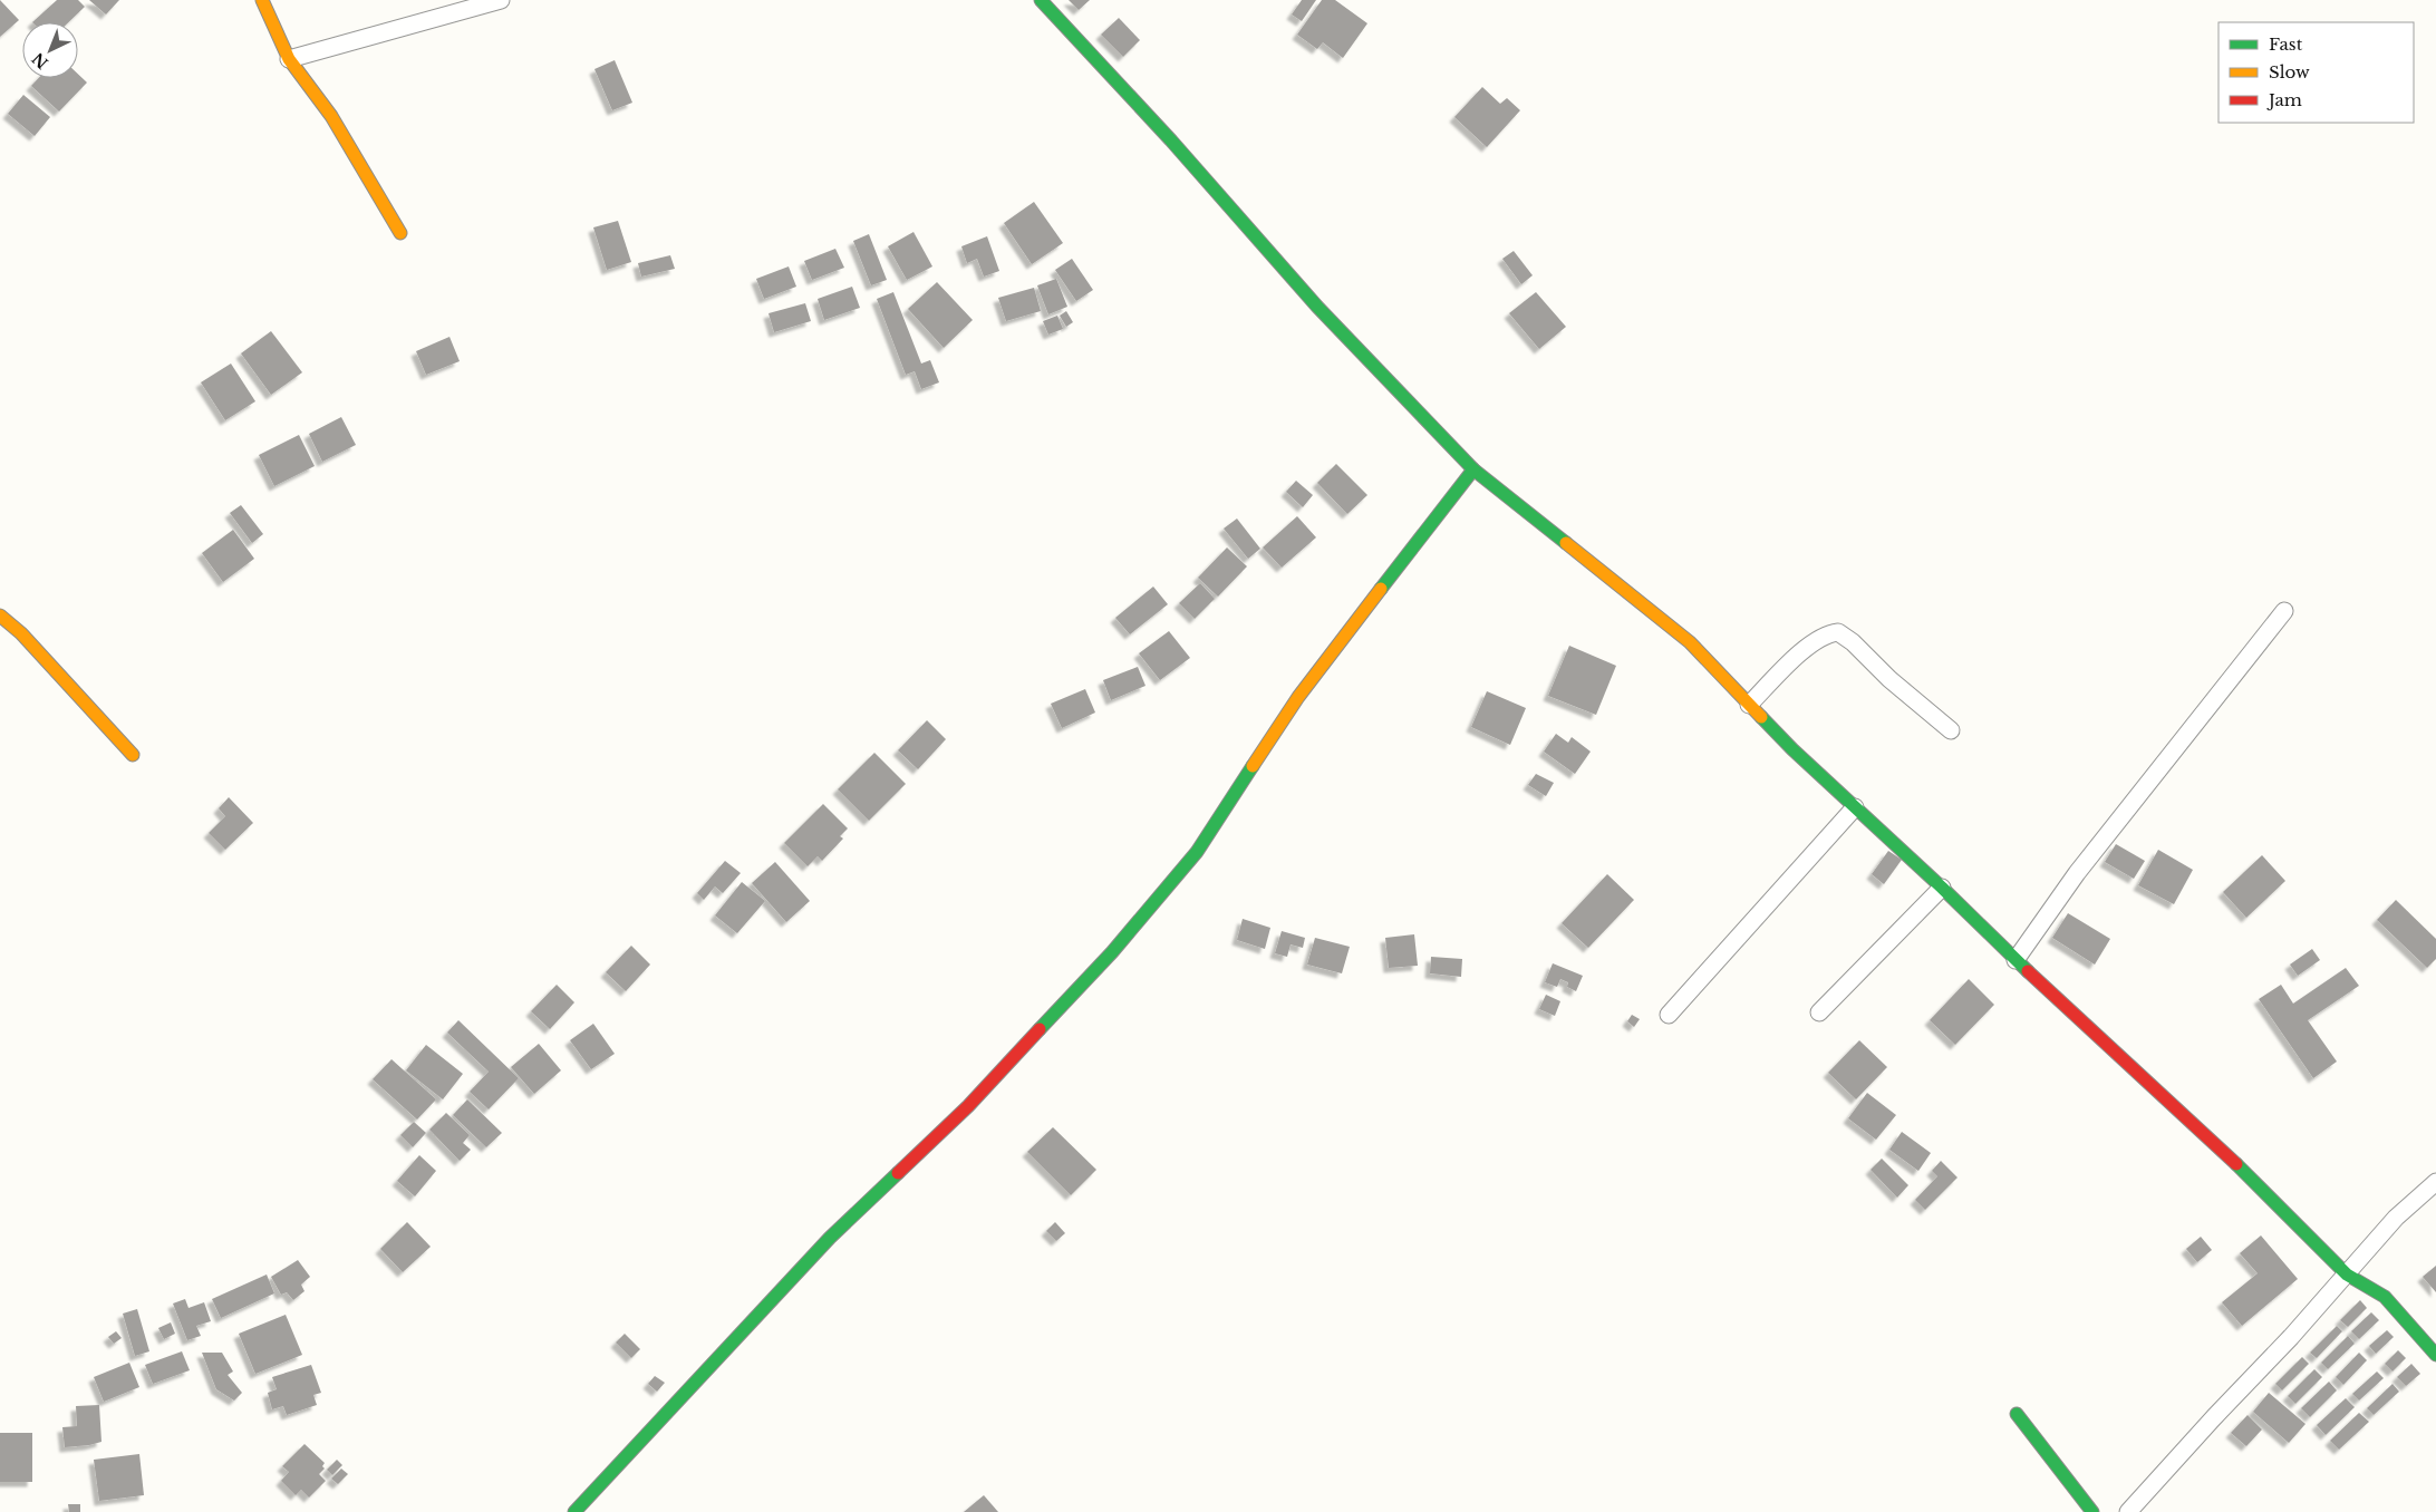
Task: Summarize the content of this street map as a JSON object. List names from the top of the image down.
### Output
{
  "legend": ["Fast", "Slow", "Jam"],
  "north": "bottom left"
}
